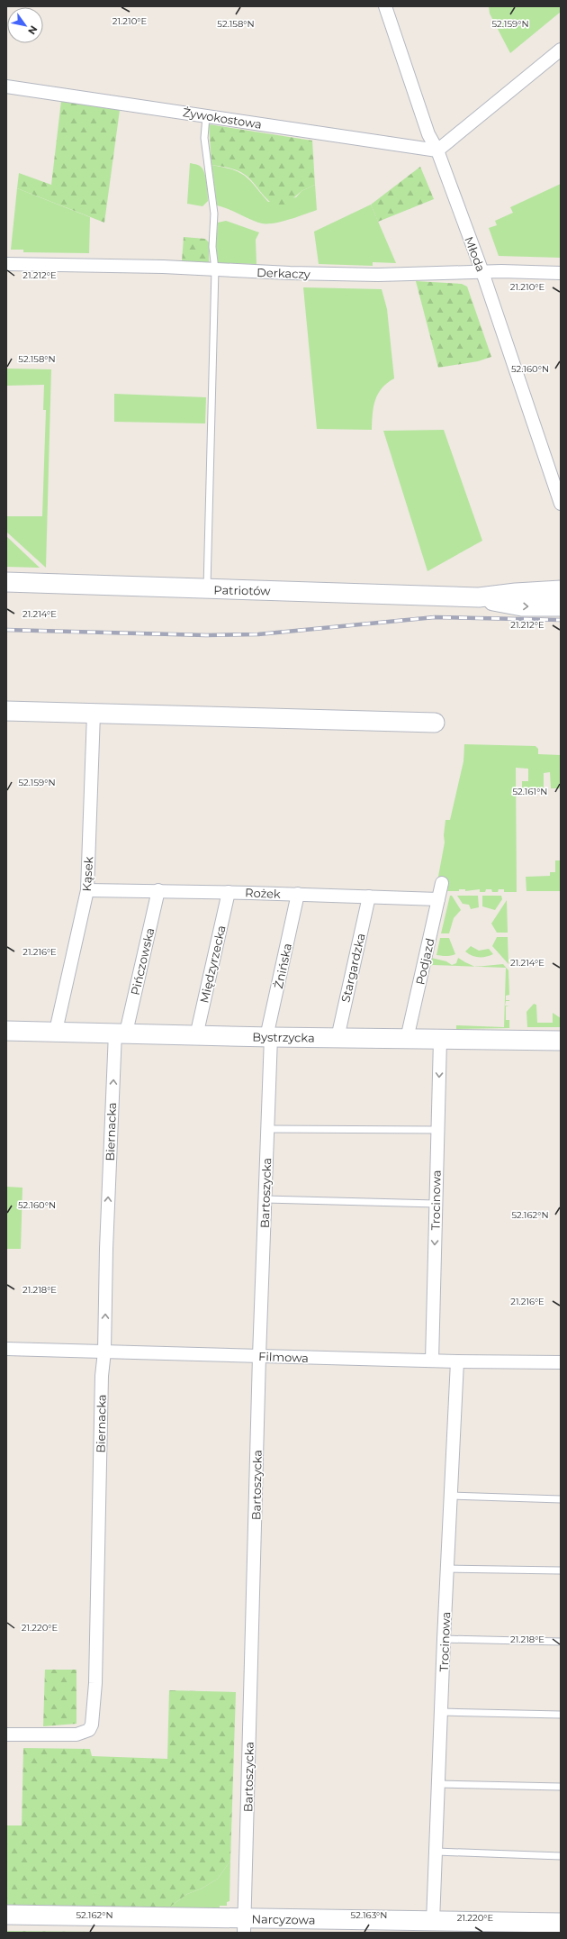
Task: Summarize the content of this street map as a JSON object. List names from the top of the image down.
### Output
{
  "streets": {
    "street": [
      "Żywokostowa",
      "Młoda",
      "Derkaczy",
      "Patriotów",
      "Kąsek",
      "Rożek",
      "Pińczowska",
      "Podjazd",
      "Międzyrzecka",
      "Żnińska",
      "Stargardzka",
      "Bystrzycka",
      "Biernacka",
      "Bartoszycka",
      "Trocinowa",
      "Filmowa",
      "Narcyzowa"
    ]
  },
  "crossings": [
    ["Żywokostowa", "Młoda"],
    ["Młoda", "Derkaczy"],
    ["Kąsek", "Rożek"],
    ["Kąsek", "Bystrzycka"],
    ["Rożek", "Pińczowska"],
    ["Rożek", "Podjazd"],
    ["Rożek", "Międzyrzecka"],
    ["Rożek", "Żnińska"],
    ["Rożek", "Stargardzka"],
    ["Pińczowska", "Bystrzycka"],
    ["Pińczowska", "Biernacka"],
    ["Podjazd", "Bystrzycka"],
    ["Międzyrzecka", "Bystrzycka"],
    ["Żnińska", "Bystrzycka"],
    ["Żnińska", "Bartoszycka"],
    ["Stargardzka", "Bystrzycka"],
    ["Bystrzycka", "Biernacka"],
    ["Bystrzycka", "Bartoszycka"],
    ["Bystrzycka", "Trocinowa"],
    ["Biernacka", "Filmowa"],
    ["Bartoszycka", "Filmowa"],
    ["Bartoszycka", "Narcyzowa"],
    ["Trocinowa", "Filmowa"],
    ["Trocinowa", "Narcyzowa"]
  ],
  "one_way": ["Biernacka"],
  "north": "bottom right",
  "coordinates": [
    "21.210°E",
    "52.158°N",
    "52.159°N",
    "21.212°E",
    "52.160°N",
    "21.214°E",
    "52.161°N",
    "21.216°E",
    "52.162°N",
    "21.218°E",
    "21.220°E",
    "52.163°N"
  ]
}
